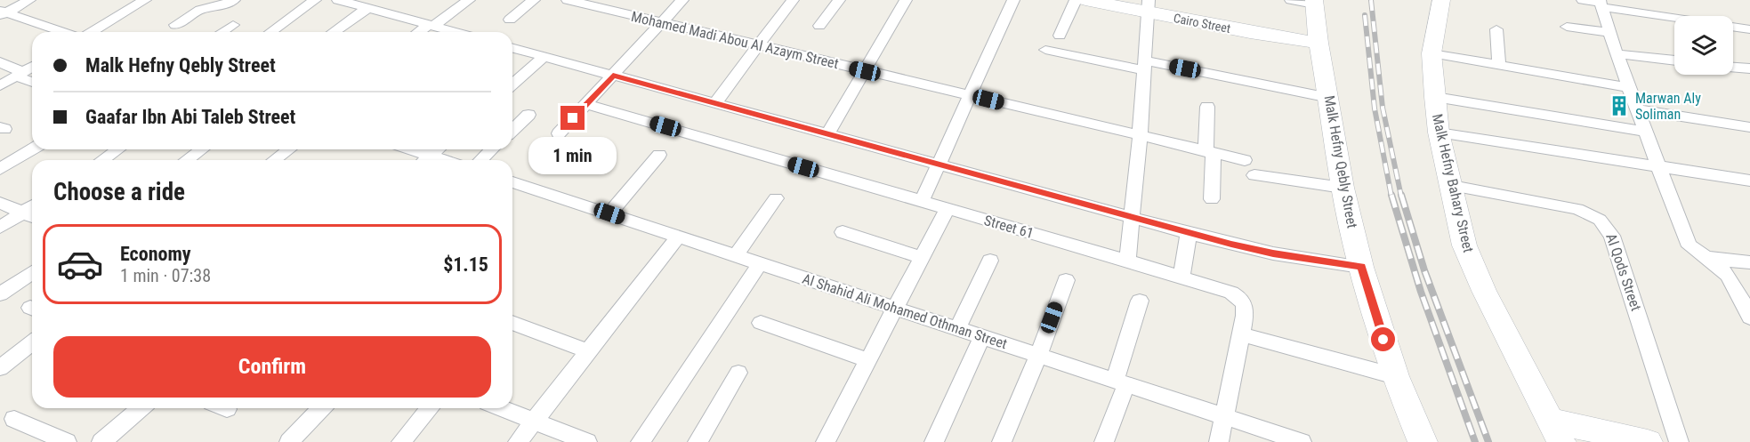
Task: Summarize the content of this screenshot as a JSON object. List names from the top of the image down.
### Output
{
  "streets": {
    "street": [
      "Cairo Street",
      "Mohamed Madi Abou Al Azaym Street",
      "Malk Hefny Qebly Street",
      "Malk Hefny Bahary Street",
      "Street 61",
      "Al Qods Street",
      "Al Shahid Ali Mohamed Othman Street"
    ]
  },
  "crossings": [
    ["Cairo Street", "Malk Hefny Qebly Street"],
    ["Malk Hefny Bahary Street", "Al Qods Street"],
    ["Street 61", "Al Shahid Ali Mohamed Othman Street"]
  ],
  "places": {
    "building": ["Marwan Aly Soliman"]
  },
  "page": {
    "banner": ["Malk Hefny Qebly Street", "Gaafar Ibn Abi Taleb Street"],
    "bubble": "1 min",
    "heading": "Choose a ride",
    "list": [
      {
        "name": "Economy",
        "note": "1 min · 07:38",
        "value": "$1.15"
      }
    ],
    "buttons": "Confirm"
  }
}
